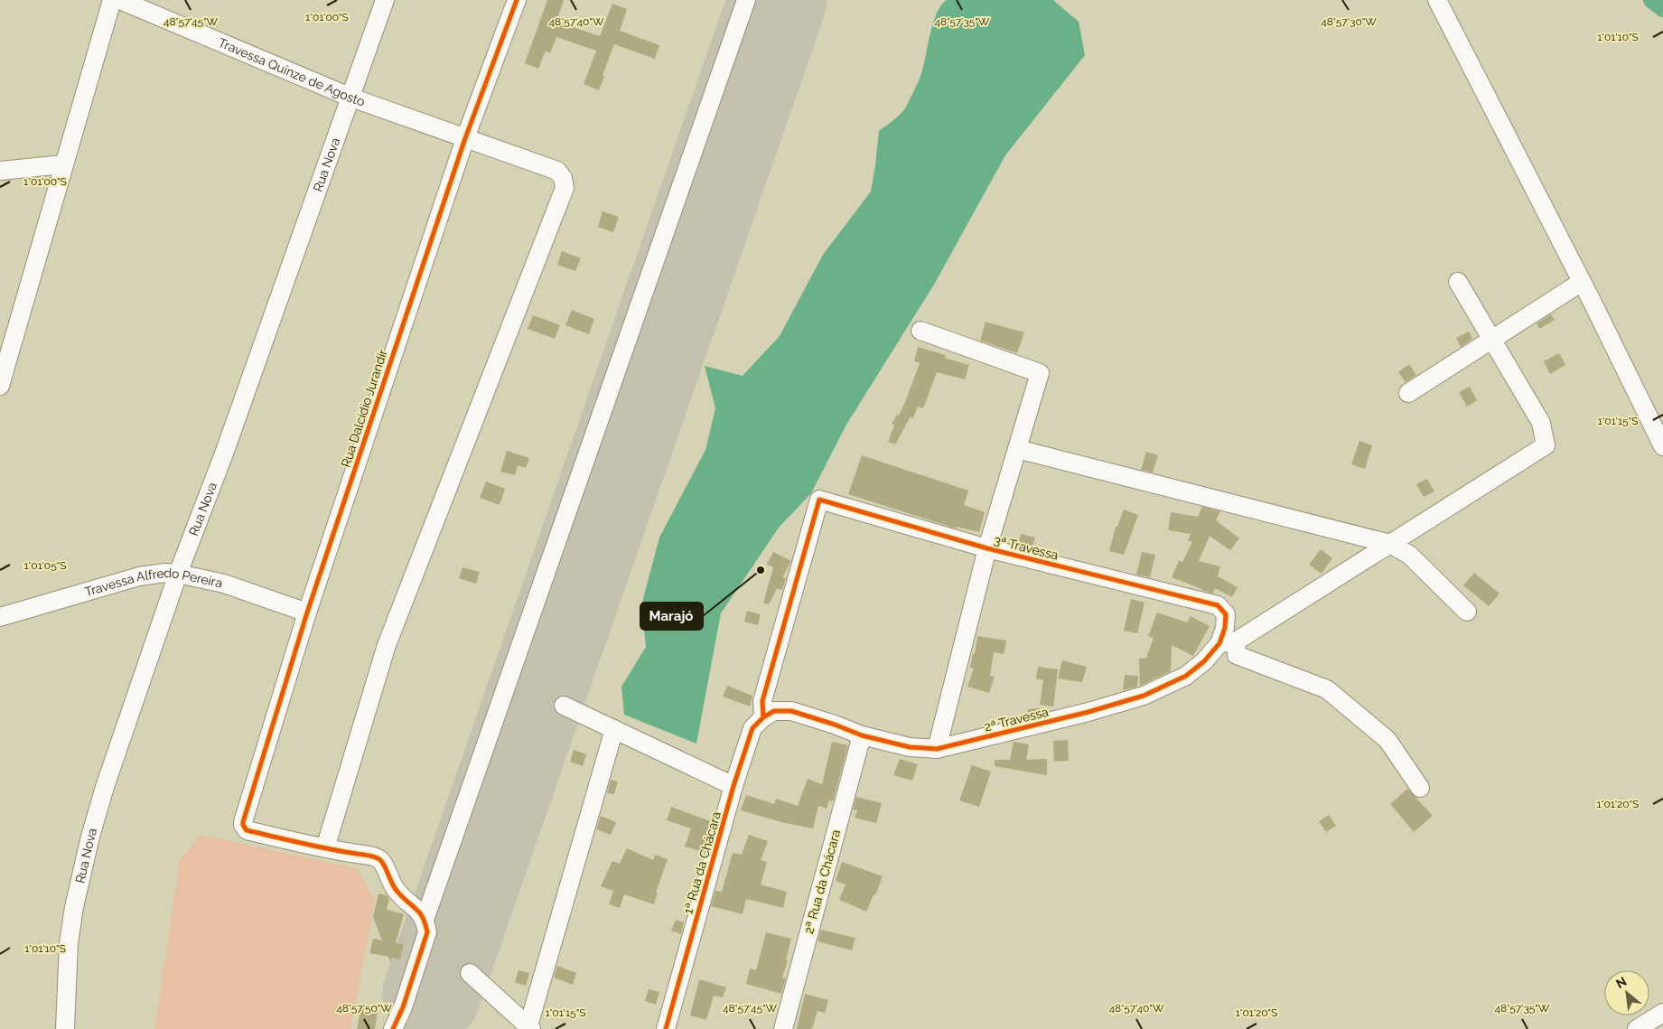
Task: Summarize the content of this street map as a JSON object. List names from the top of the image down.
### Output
{
  "streets": {
    "street": [
      "Travessa Quinze de Agosto",
      "Rua Nova",
      "Rua Dalcídio Jurandir",
      "3ª Travessa",
      "Travessa Alfredo Pereira",
      "2ª Travessa",
      "1ª Rua da Chácara",
      "2ª Rua da Chácara"
    ]
  },
  "crossings": [
    ["Travessa Quinze de Agosto", "Rua Nova"],
    ["Travessa Quinze de Agosto", "Rua Dalcídio Jurandir"],
    ["Rua Nova", "Travessa Alfredo Pereira"],
    ["Rua Dalcídio Jurandir", "Travessa Alfredo Pereira"],
    ["3ª Travessa", "2ª Travessa"],
    ["3ª Travessa", "1ª Rua da Chácara"],
    ["2ª Travessa", "1ª Rua da Chácara"],
    ["2ª Travessa", "2ª Rua da Chácara"]
  ],
  "places": ["Marajó"],
  "north": "top left",
  "coordinates": [
    "1°01'00\"S",
    "48°57'45\"W",
    "48°57'40\"W",
    "48°57'35\"W",
    "48°57'30\"W",
    "1°01'10\"S",
    "1°01'15\"S",
    "1°01'05\"S",
    "1°01'20\"S",
    "48°57'50\"W"
  ]
}
